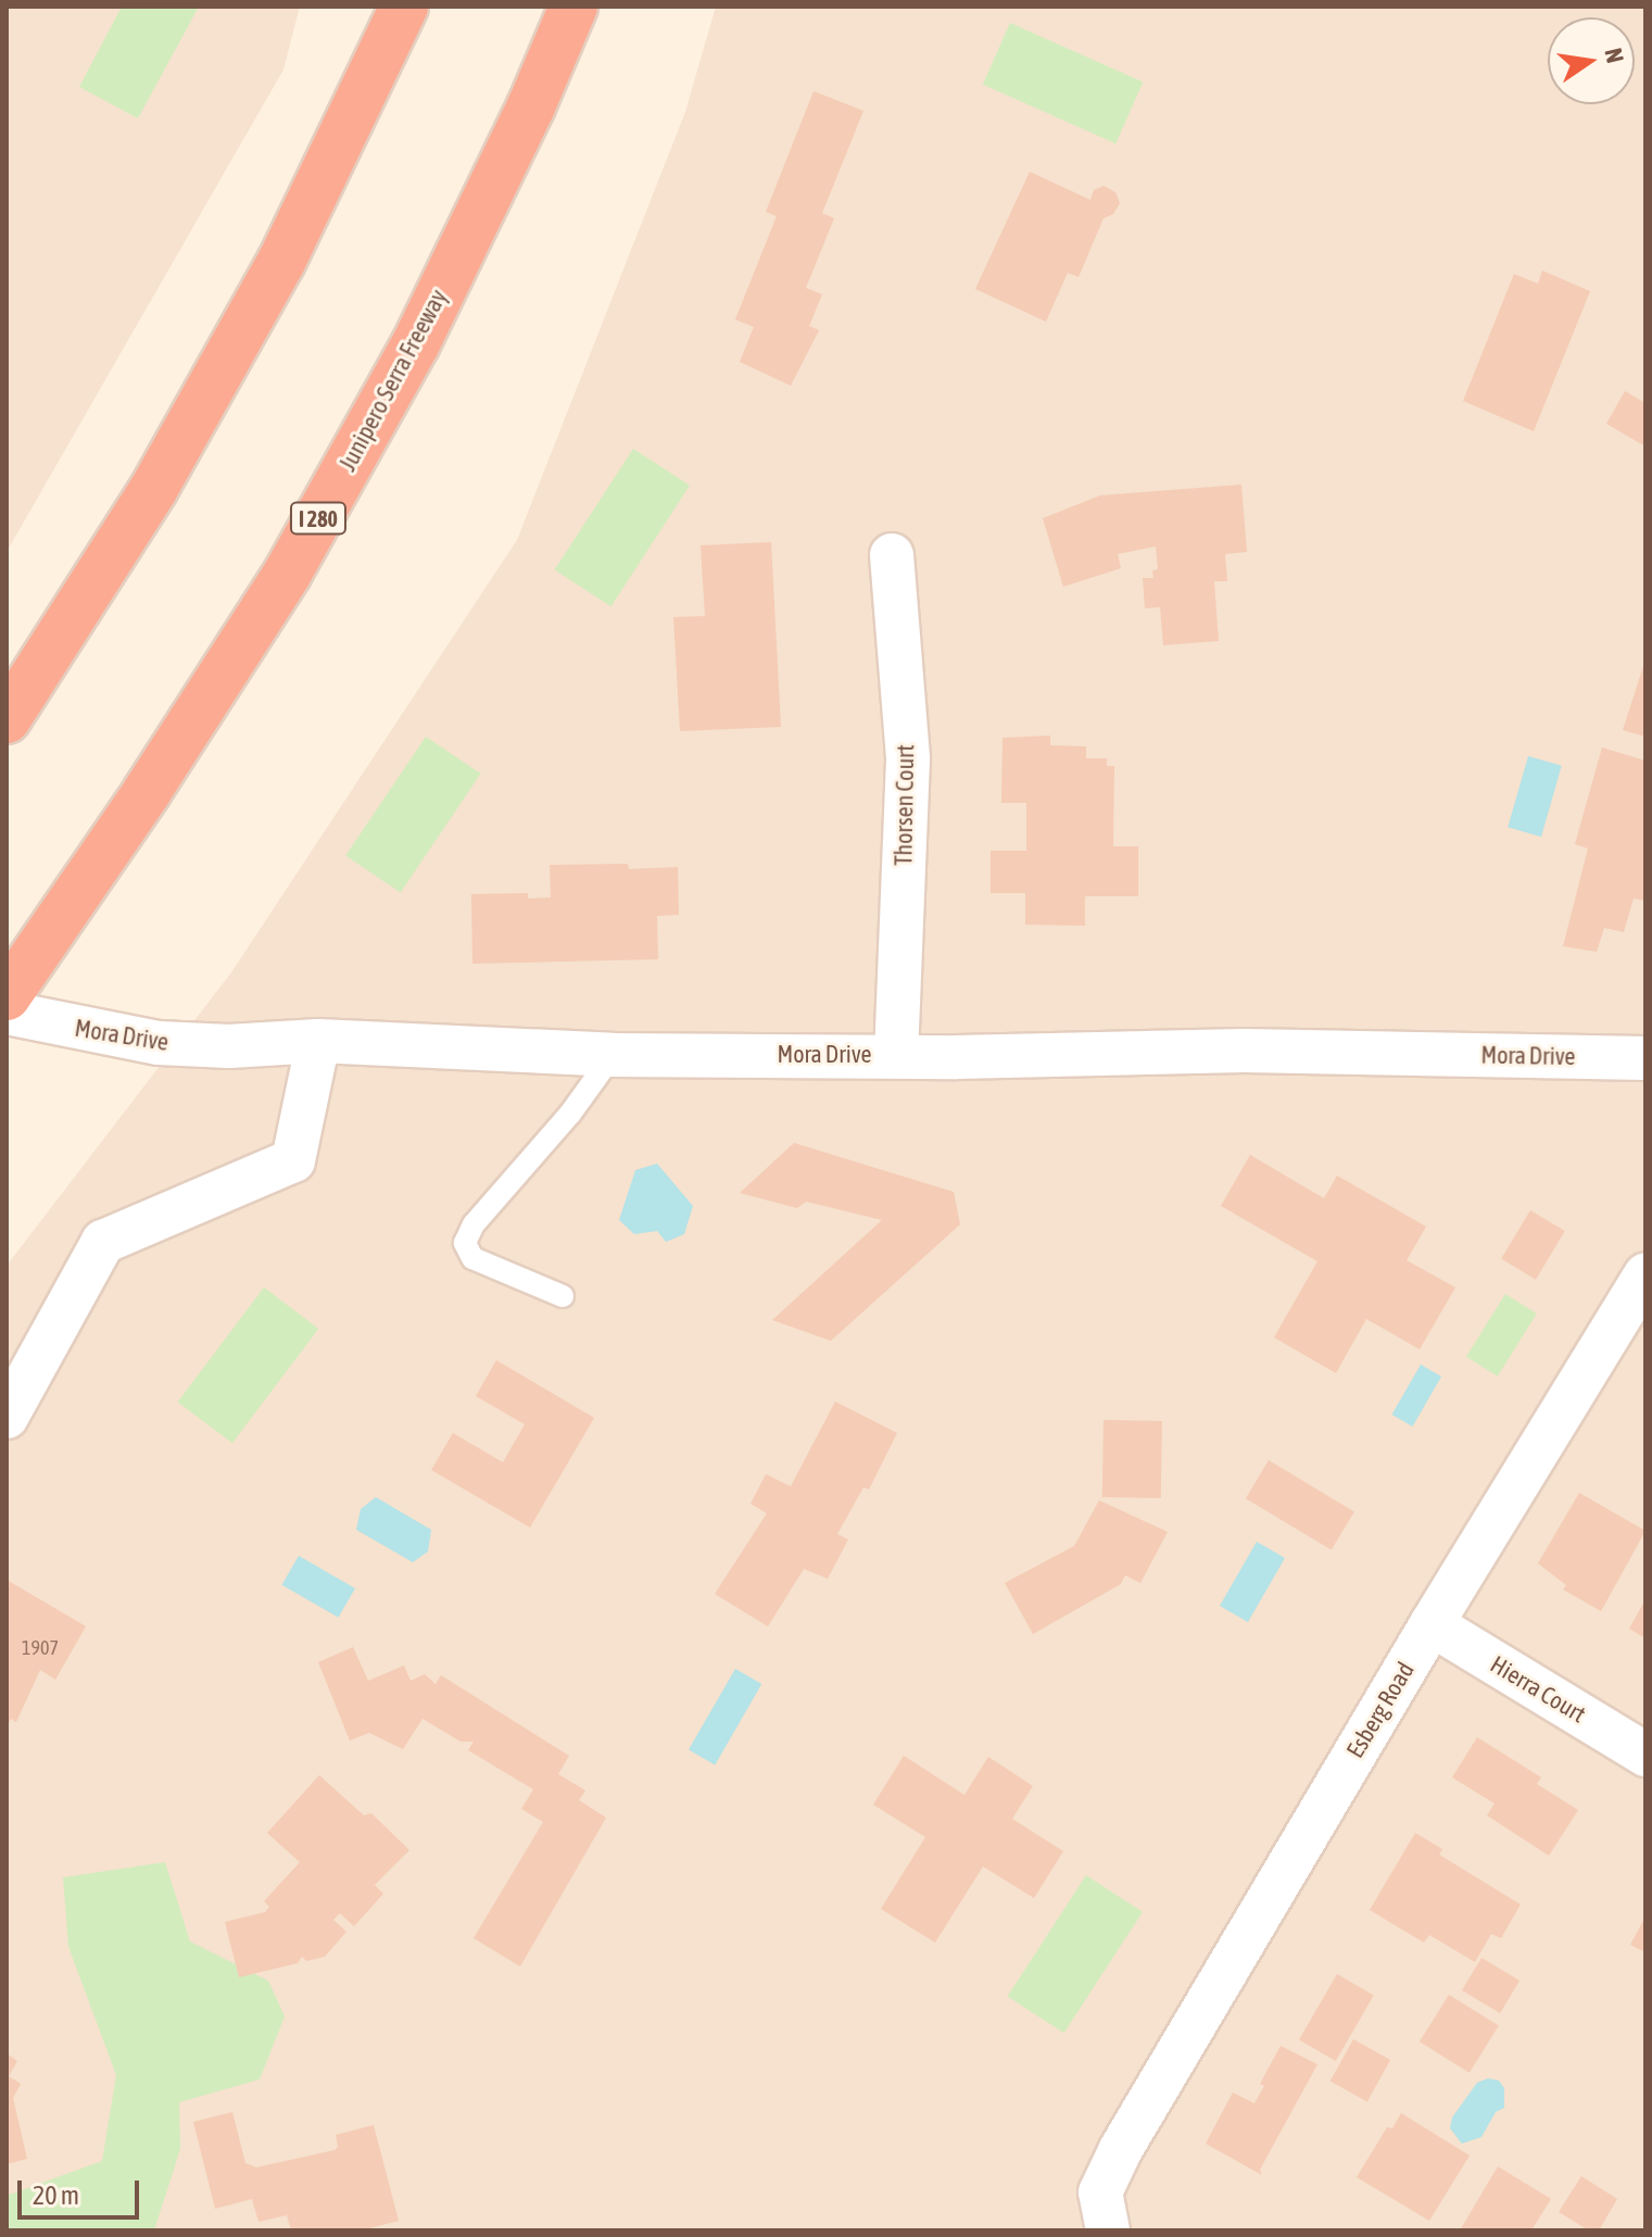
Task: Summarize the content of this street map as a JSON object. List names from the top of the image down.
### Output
{
  "streets": {
    "highway": ["Junipero Serra Freeway", "I 280"],
    "street": [
      "Thorsen Court",
      "Mora Drive",
      "Hierra Court",
      "Esberg Road"
    ]
  },
  "crossings": [
    ["Thorsen Court", "Mora Drive"],
    ["Hierra Court", "Esberg Road"]
  ],
  "house_numbers": ["1907"],
  "scale_bar": "20 m",
  "north": "right"
}
